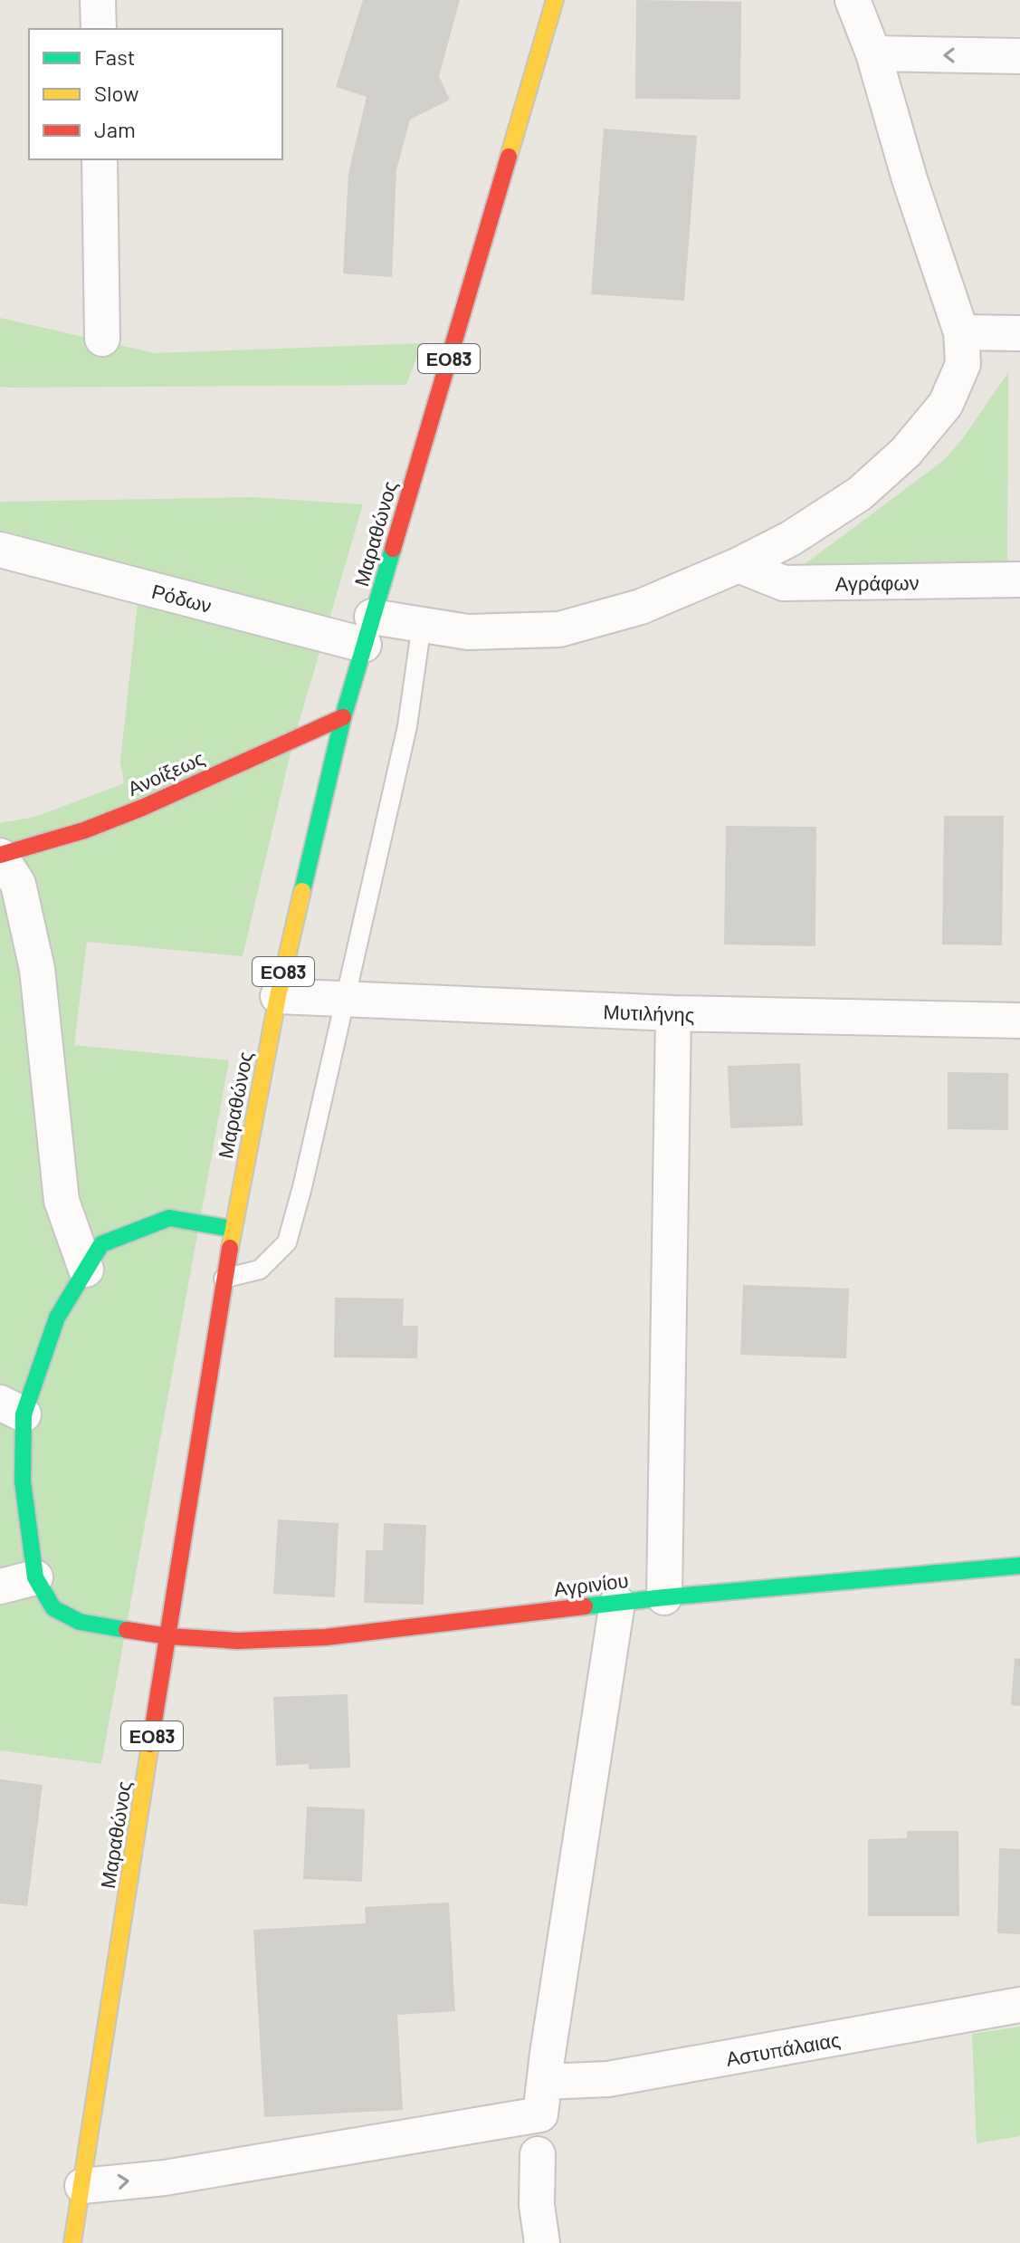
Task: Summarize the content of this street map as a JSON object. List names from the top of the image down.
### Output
{
  "streets": {
    "main road": [
      "ΕΟ83",
      "Μαραθώνος",
      "Ανοίξεως",
      "Αγρινίου"
    ],
    "street": [
      "Αγράφων",
      "Ρόδων",
      "Μυτιλήνης",
      "Αστυπάλαιας"
    ]
  },
  "crossings": [
    ["Μαραθώνος", "Ρόδων"],
    ["Μαραθώνος", "Ανοίξεως"],
    ["Μαραθώνος", "Μυτιλήνης"],
    ["Μαραθώνος", "Αγρινίου"],
    ["Αγράφων", "Ρόδων"]
  ],
  "legend": ["Fast", "Slow", "Jam"]
}
